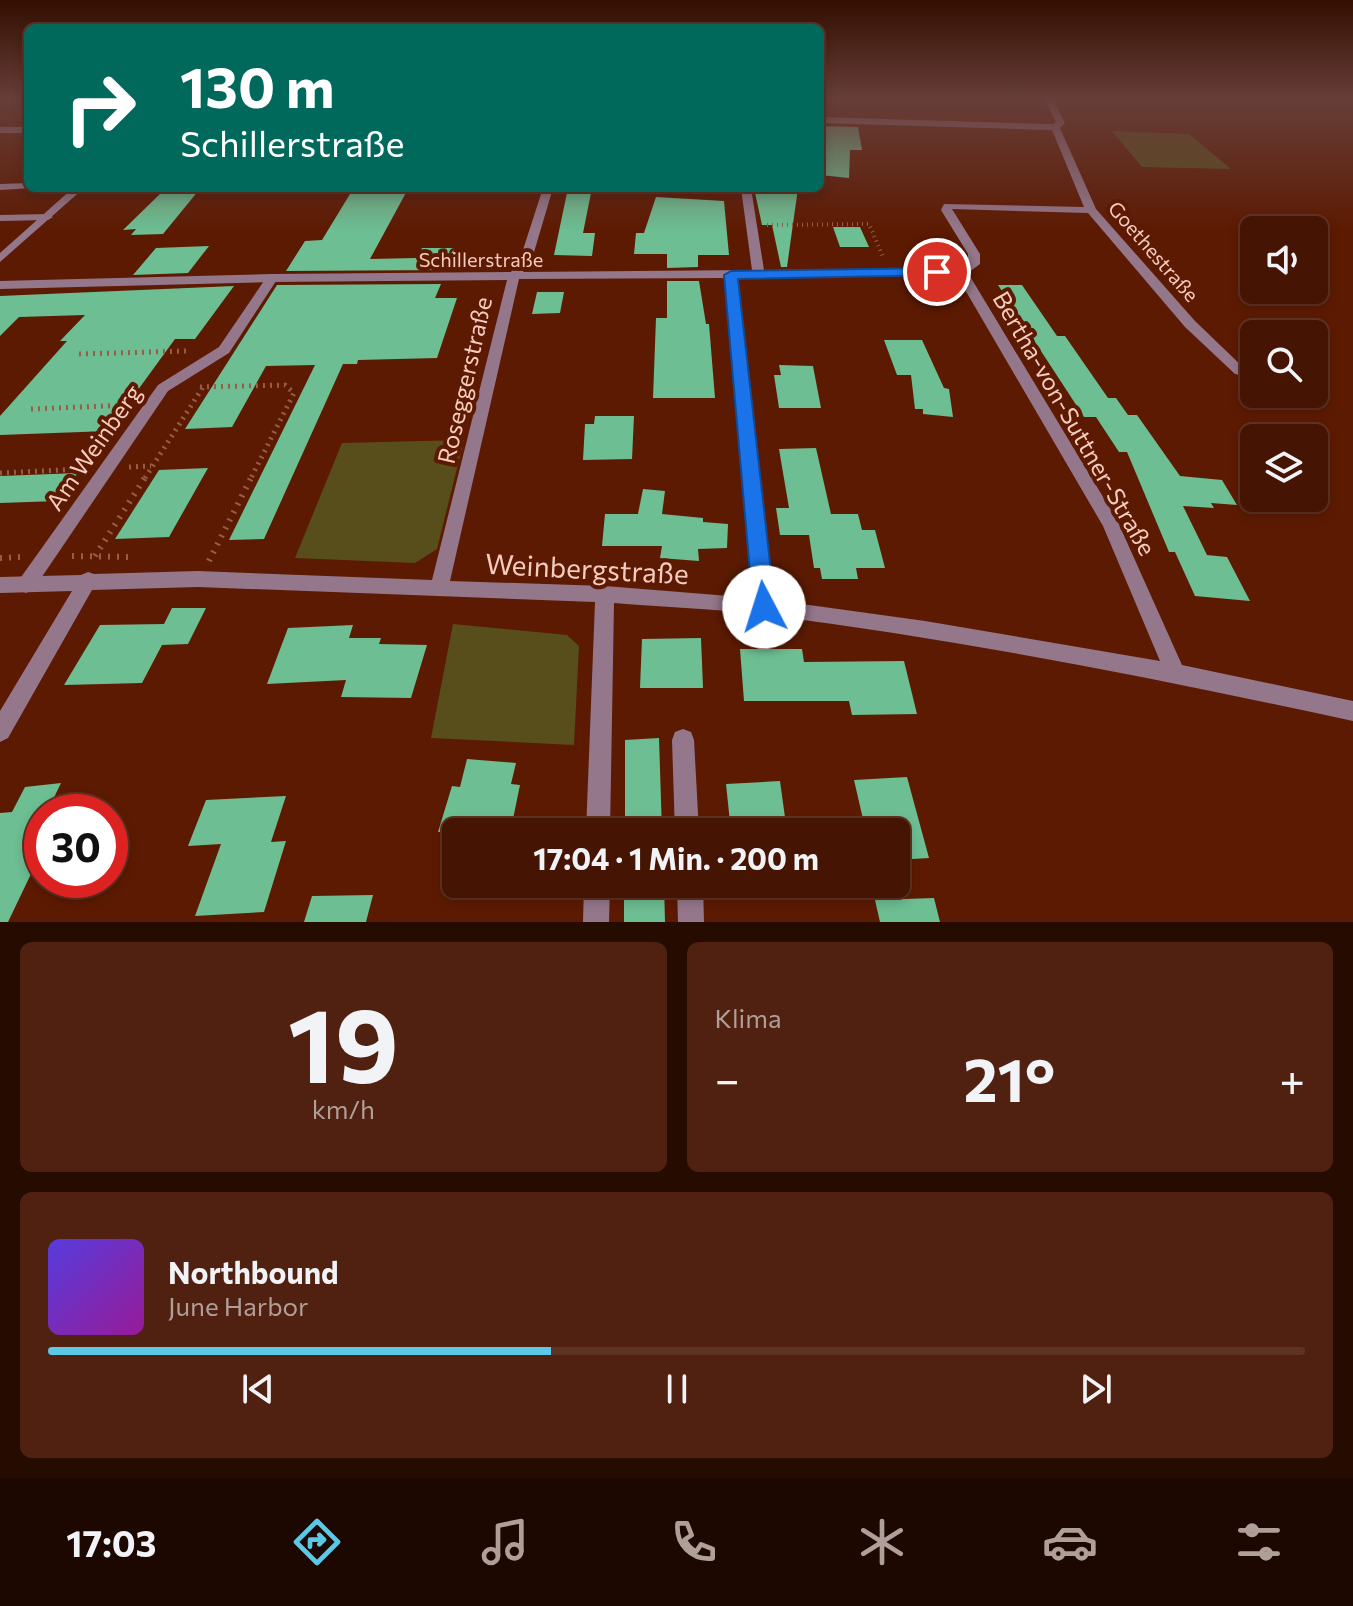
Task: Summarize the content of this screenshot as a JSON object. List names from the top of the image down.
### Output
{
  "streets": {
    "street": [
      "Goethestraße",
      "Schillerstraße",
      "Roseggerstraße",
      "Bertha-von-Suttner-Straße",
      "Am Weinberg",
      "Weinbergstraße"
    ]
  },
  "crossings": [
    ["Schillerstraße", "Roseggerstraße"],
    ["Schillerstraße", "Bertha-von-Suttner-Straße"],
    ["Schillerstraße", "Am Weinberg"],
    ["Roseggerstraße", "Weinbergstraße"],
    ["Bertha-von-Suttner-Straße", "Weinbergstraße"],
    ["Am Weinberg", "Weinbergstraße"]
  ],
  "page": {
    "turn": ["130 m", "Schillerstraße"],
    "limit": "30",
    "trip": "17:04 · 1 Min. · 200 m",
    "tile": [
      ["19", "km/h"],
      "Klima"
    ],
    "heat": ["−", "21°", "+"],
    "song": ["Northbound", "June Harbor"],
    "tabs": "17:03"
  }
}
